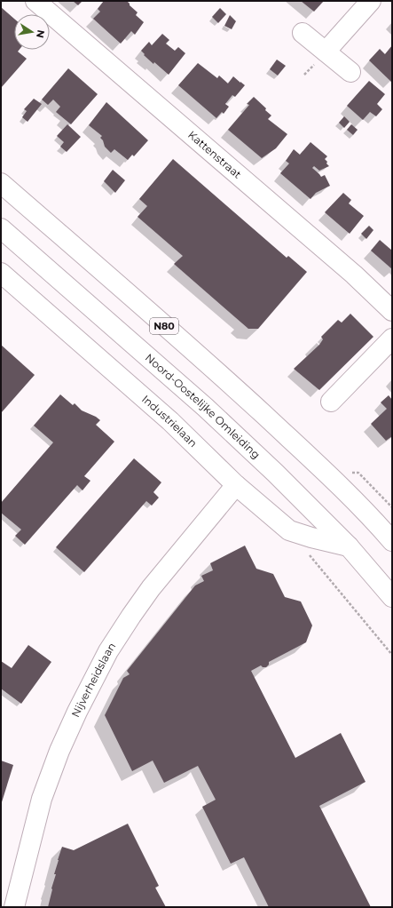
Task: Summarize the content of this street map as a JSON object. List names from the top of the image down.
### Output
{
  "streets": {
    "street": [
      "Kattenstraat",
      "N80",
      "Noord-Oostelijke Omleiding",
      "Industrielaan",
      "Nijverheidslaan"
    ]
  },
  "crossings": [
    ["Noord-Oostelijke Omleiding", "Industrielaan"],
    ["Industrielaan", "Nijverheidslaan"]
  ],
  "north": "right"
}
